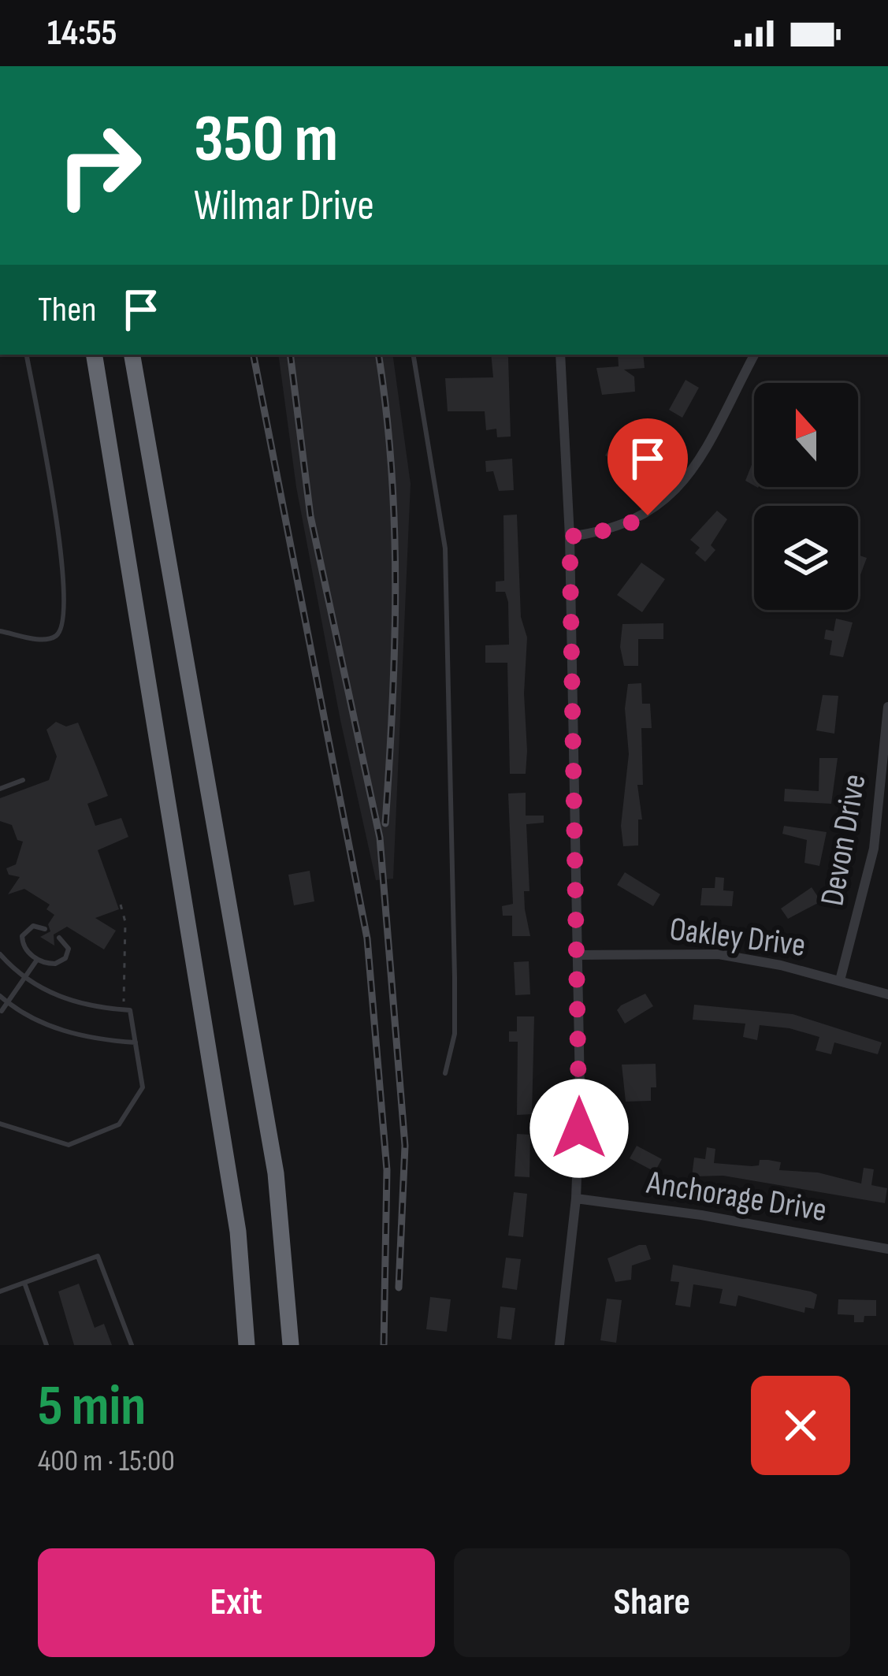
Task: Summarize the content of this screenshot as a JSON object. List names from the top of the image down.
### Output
{
  "streets": {
    "street": ["Devon Drive", "Oakley Drive", "Anchorage Drive"]
  },
  "crossings": [
    ["Devon Drive", "Oakley Drive"]
  ],
  "north": "top",
  "page": {
    "status": "14:55",
    "turn": ["350 m", "Wilmar Drive"],
    "then": "Then",
    "heading": ["5 min", "400 m · 15:00"],
    "buttons": ["Exit", "Share"]
  }
}
